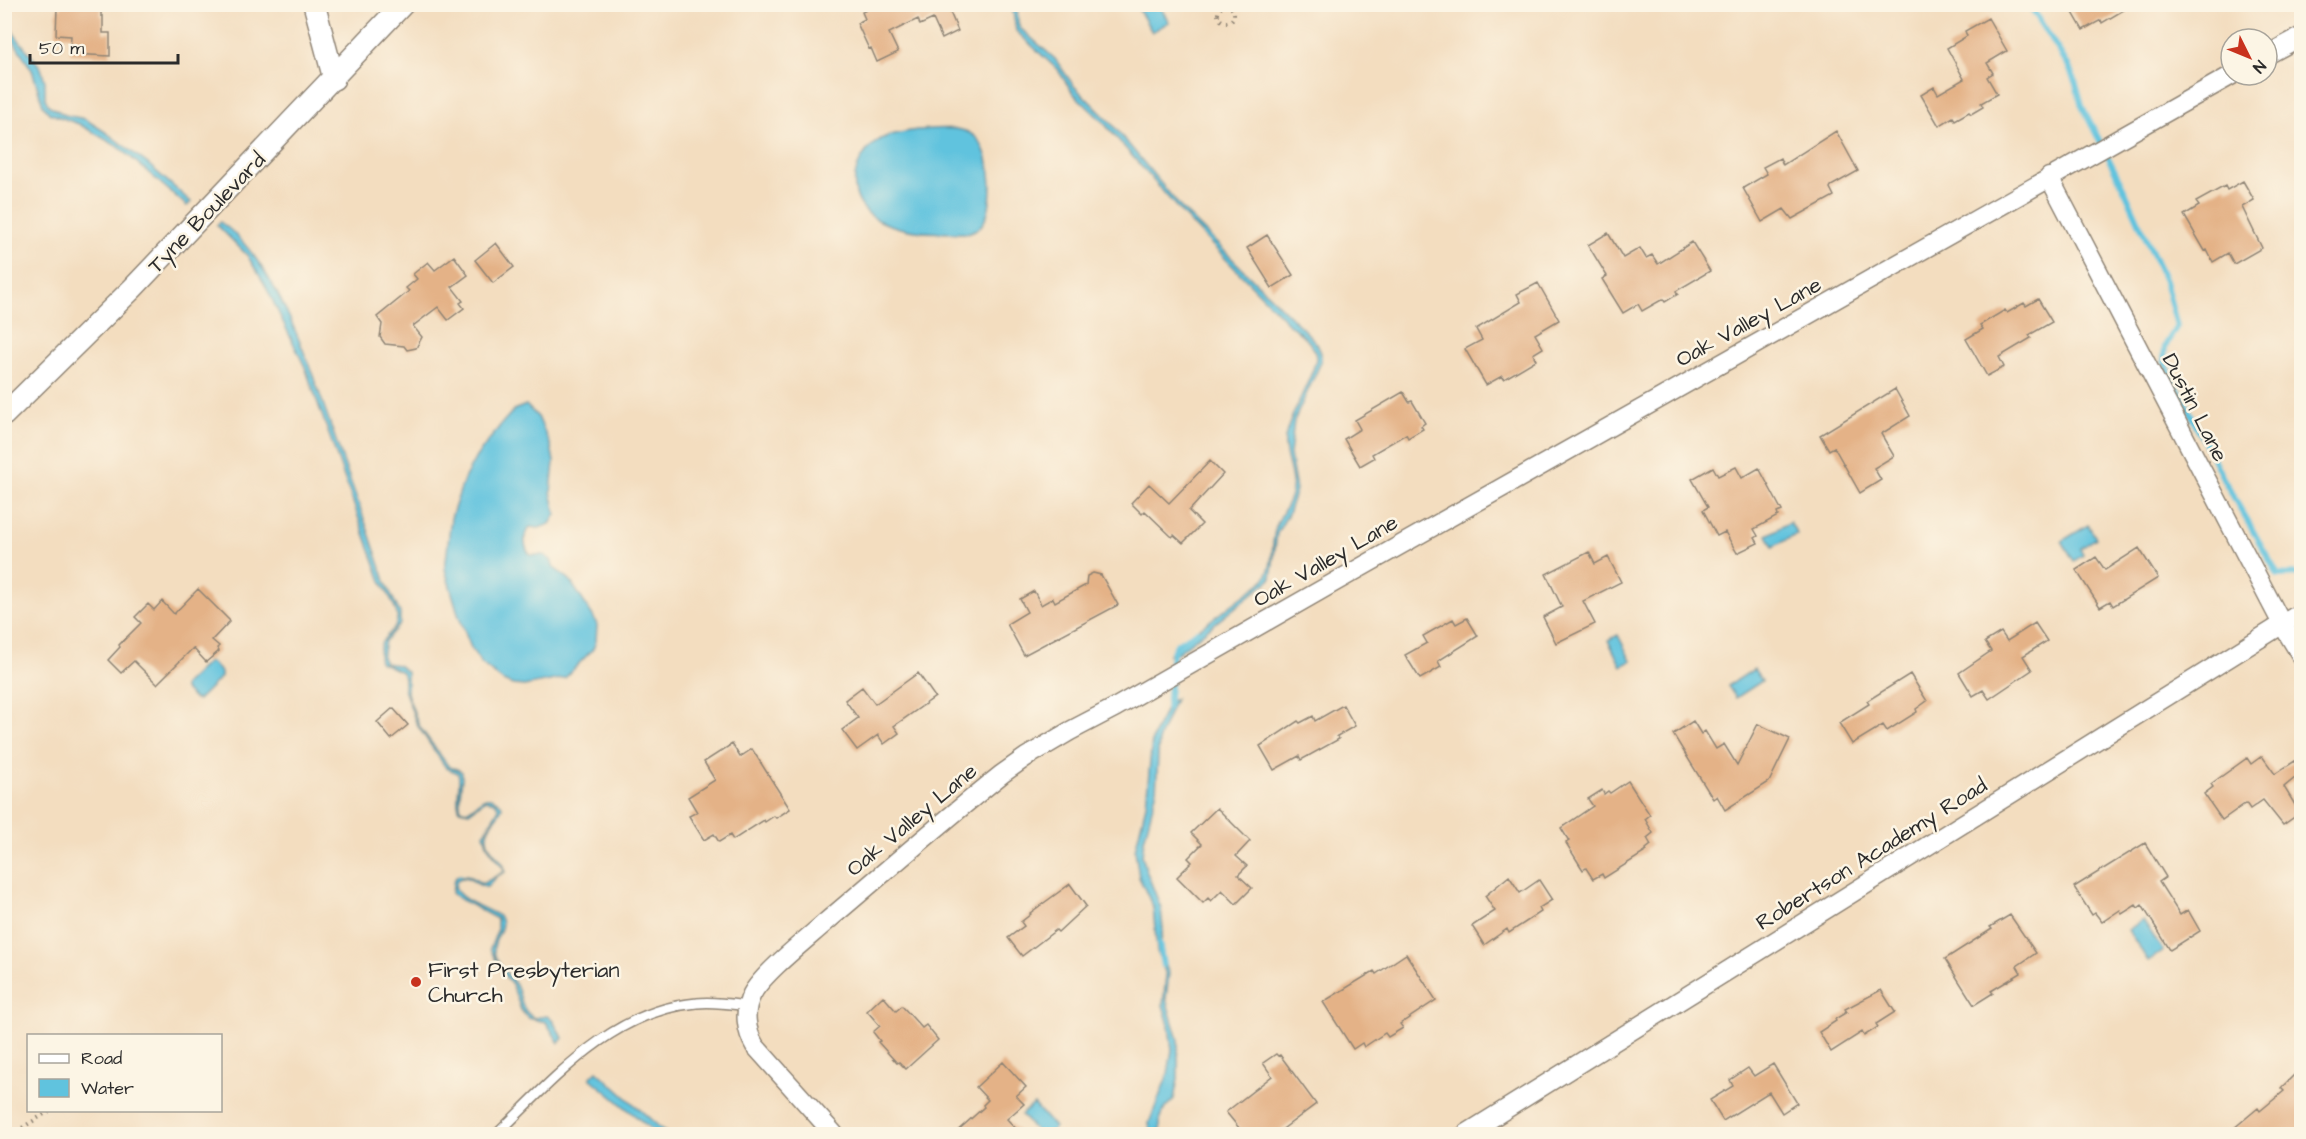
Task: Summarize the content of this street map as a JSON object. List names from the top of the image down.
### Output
{
  "streets": {
    "street": [
      "Tyne Boulevard",
      "Oak Valley Lane",
      "Dustin Lane",
      "Robertson Academy Road"
    ]
  },
  "crossings": [
    ["Oak Valley Lane", "Dustin Lane"],
    ["Dustin Lane", "Robertson Academy Road"]
  ],
  "places": ["First Presbyterian Church"],
  "legend": ["Road", "Water"],
  "scale_bar": "50 m",
  "north": "bottom right"
}
